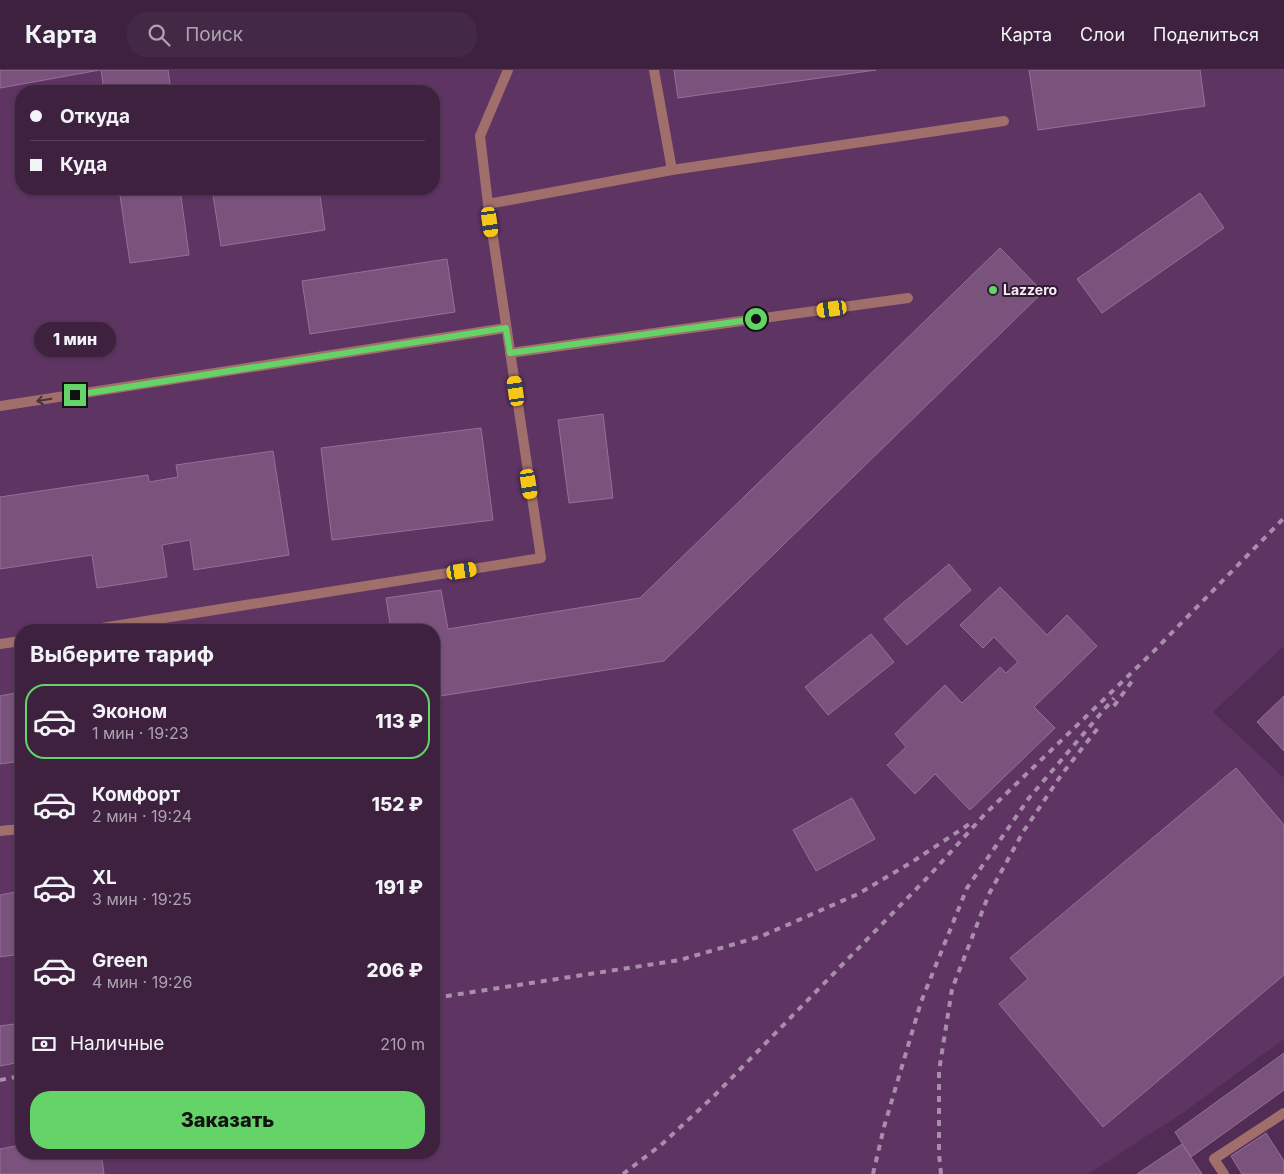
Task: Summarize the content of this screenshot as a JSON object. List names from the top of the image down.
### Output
{
  "places": ["Lazzero"],
  "page": {
    "header": "Карта",
    "search": "Поиск",
    "nav": ["Карта", "Слои", "Поделиться"],
    "banner": ["Откуда", "Куда"],
    "bubble": "1 мин",
    "heading": "Выберите тариф",
    "list": [
      {
        "name": "Эконом",
        "note": "1 мин · 19:23",
        "value": "113 ₽"
      },
      {
        "name": "Комфорт",
        "note": "2 мин · 19:24",
        "value": "152 ₽"
      },
      {
        "name": "XL",
        "note": "3 мин · 19:25",
        "value": "191 ₽"
      },
      {
        "name": "Green",
        "note": "4 мин · 19:26",
        "value": "206 ₽"
      }
    ],
    "pay": ["Наличные", "210 m"],
    "buttons": "Заказать"
  }
}
